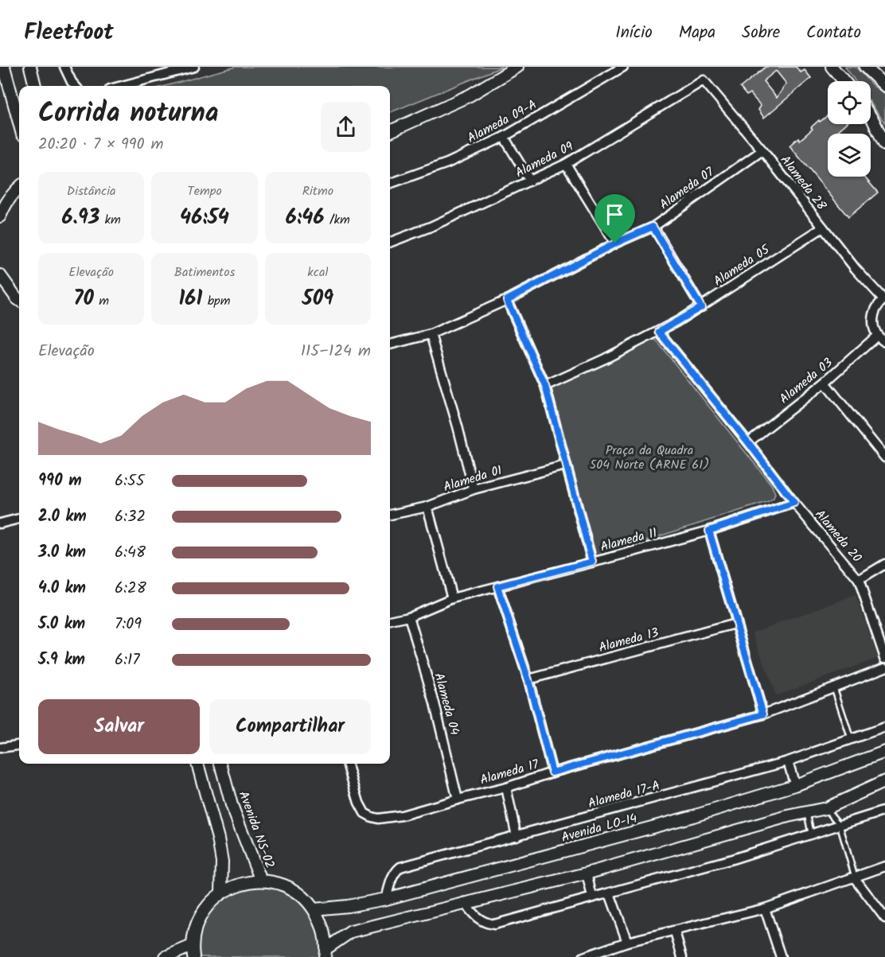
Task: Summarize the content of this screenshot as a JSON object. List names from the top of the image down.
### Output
{
  "streets": {
    "street": [
      "Alameda 09-A",
      "Alameda 09",
      "Alameda 28",
      "Alameda 07",
      "Alameda 05",
      "Alameda 03",
      "Alameda 01",
      "Alameda 20",
      "Alameda 11",
      "Alameda 13",
      "Alameda 04",
      "Alameda 17",
      "Alameda 17-A",
      "Avenida LO-14",
      "Avenida NS-02"
    ]
  },
  "crossings": [
    ["Alameda 09", "Alameda 28"],
    ["Alameda 28", "Alameda 07"],
    ["Alameda 28", "Alameda 05"],
    ["Alameda 05", "Alameda 20"],
    ["Alameda 03", "Alameda 20"],
    ["Alameda 20", "Alameda 11"],
    ["Alameda 11", "Alameda 04"],
    ["Alameda 04", "Alameda 17"],
    ["Alameda 17-A", "Avenida LO-14"]
  ],
  "parks": ["Praça da Quadra 504 Norte (ARNE 61)"],
  "page": {
    "header": "Fleetfoot",
    "nav": [
      "Início",
      "Mapa",
      "Sobre",
      "Contato"
    ],
    "heading": ["Corrida noturna", "20:20 · 7 × 990 m"],
    "stats": [
      ["Distância", "6.93 km"],
      ["Tempo", "46:54"],
      ["Ritmo", "6:46 /km"],
      ["Elevação", "70 m"],
      ["Batimentos", "161 bpm"],
      ["kcal", "509"]
    ],
    "chart": ["Elevação", "115–124 m"],
    "list": [
      {
        "name": "990 m",
        "note": "6:55"
      },
      {
        "name": "2.0 km",
        "note": "6:32"
      },
      {
        "name": "3.0 km",
        "note": "6:48"
      },
      {
        "name": "4.0 km",
        "note": "6:28"
      },
      {
        "name": "5.0 km",
        "note": "7:09"
      },
      {
        "name": "5.9 km",
        "note": "6:17"
      }
    ],
    "buttons": ["Salvar", "Compartilhar"]
  }
}
